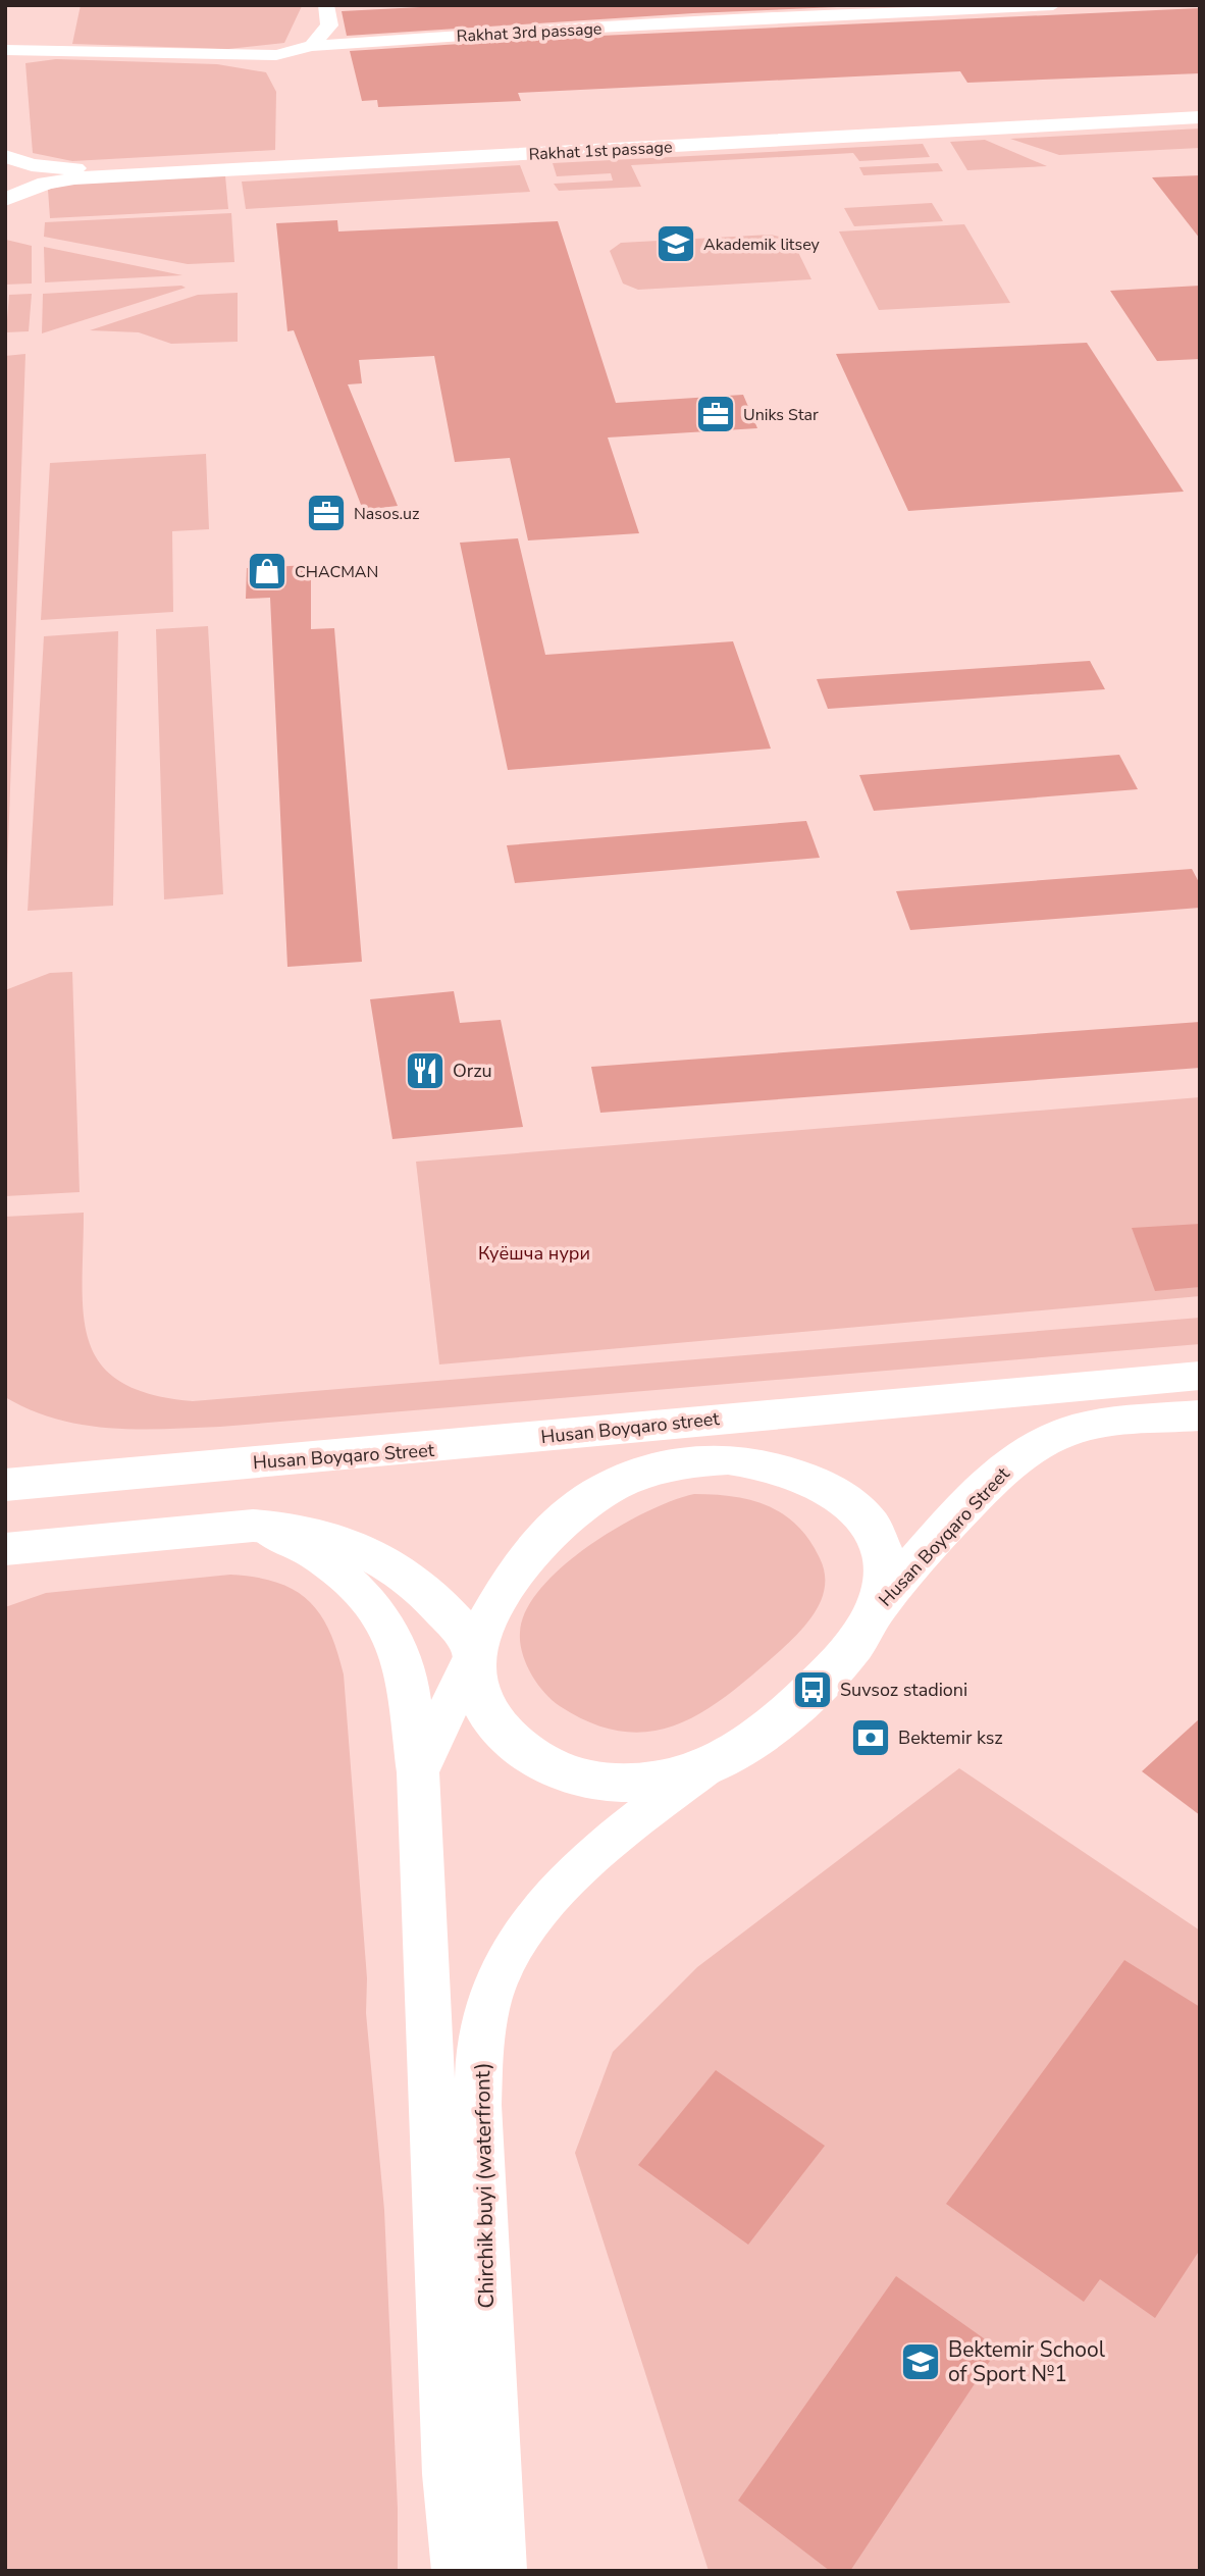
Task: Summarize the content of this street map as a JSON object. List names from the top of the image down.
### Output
{
  "streets": {
    "street": [
      "Rakhat 3rd passage",
      "Rakhat 1st passage",
      "Husan Boyqaro street",
      "Husan Boyqaro Street",
      "Chirchik buyi (waterfront)"
    ]
  },
  "crossings": [
    ["Husan Boyqaro street", "Husan Boyqaro Street"],
    ["Husan Boyqaro Street", "Chirchik buyi (waterfront)"]
  ],
  "parks": ["Куёшча нури"],
  "places": {
    "school or university": ["Akademik litsey", "Bektemir School of Sport №1"],
    "office": ["Uniks Star", "Nasos.uz"],
    "shop": ["CHACMAN"],
    "restaurant": ["Orzu"],
    "bus stop": ["Suvsoz stadioni"],
    "bank": ["Bektemir ksz"]
  }
}
